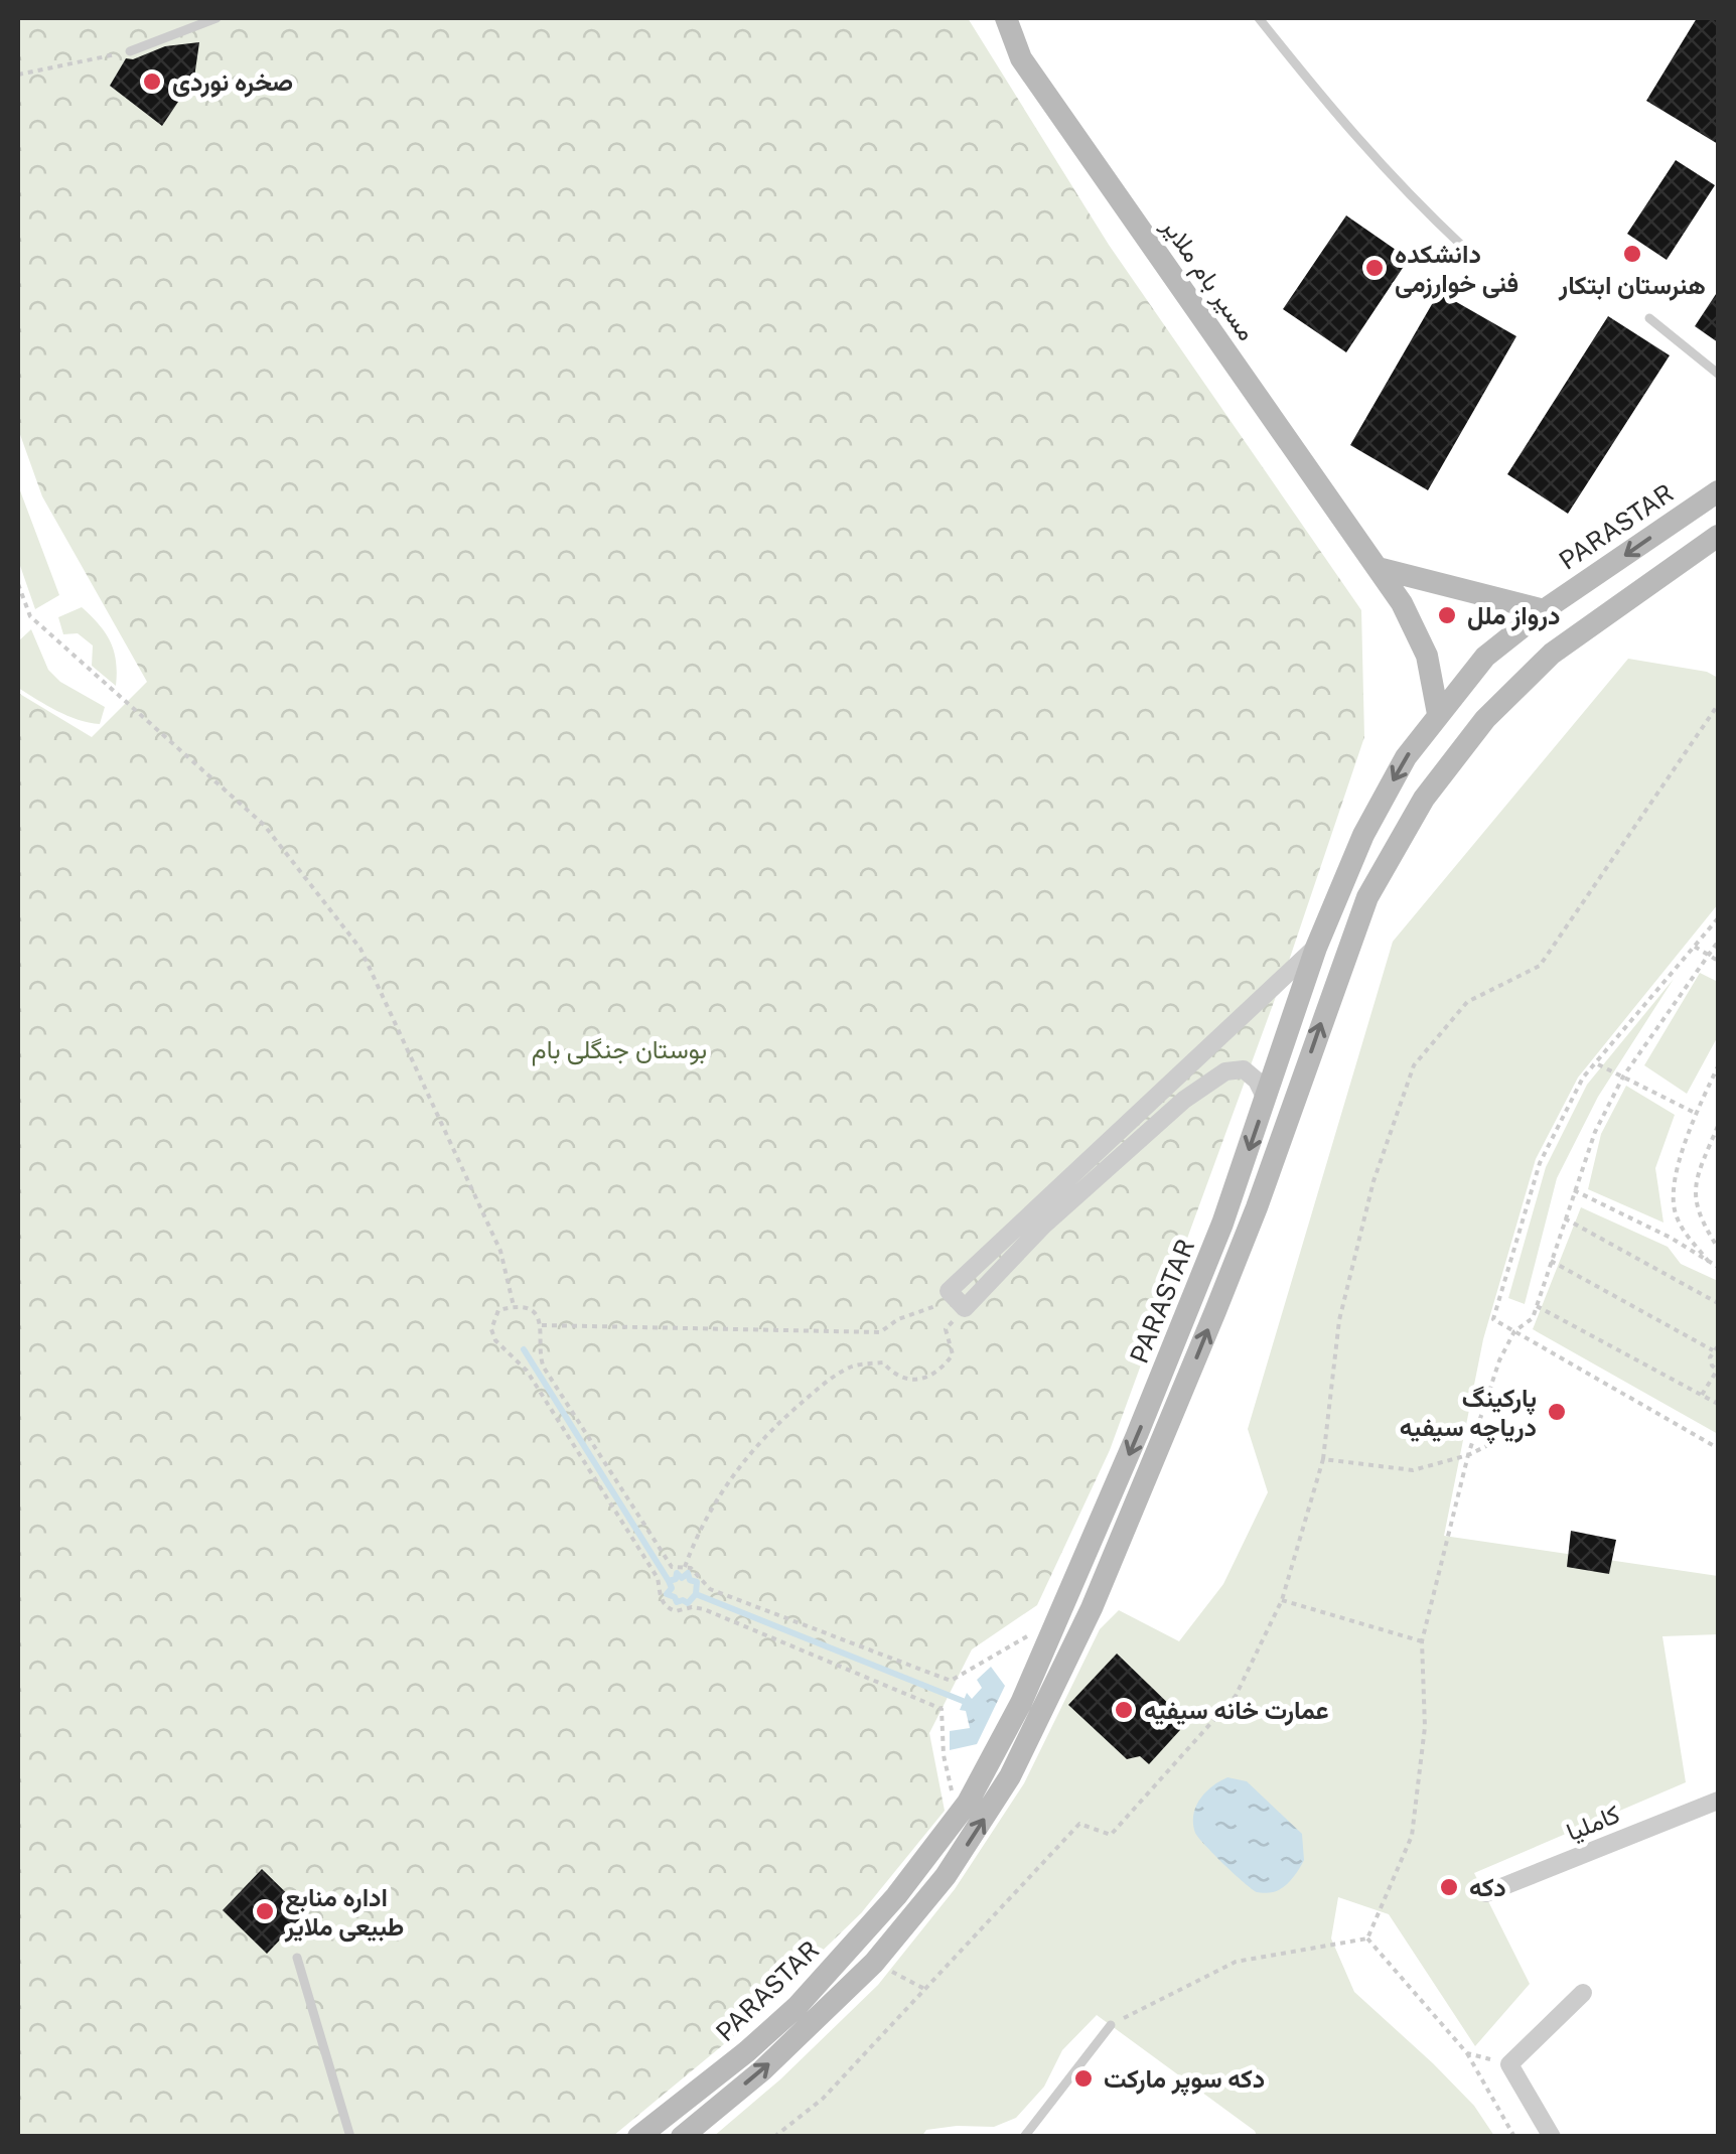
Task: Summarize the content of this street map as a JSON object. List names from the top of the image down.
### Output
{
  "streets": {
    "main road": ["مسیر بام ملایر", "PARASTAR"],
    "street": ["کاملیا"]
  },
  "crossings": [
    ["مسیر بام ملایر", "PARASTAR"]
  ],
  "parks": ["بوستان جنگلی بام"],
  "places": [
    "صخره نوردی",
    "هنرستان ابتکار",
    "دانشکده فنی خوارزمی",
    "درواز ملل",
    "پارکینگ دریاچه سیفیه",
    "عمارت خانه سیفیه",
    "دکه",
    "اداره منابع طبیعی ملایر",
    "دکه سوپر مارکت"
  ]
}
